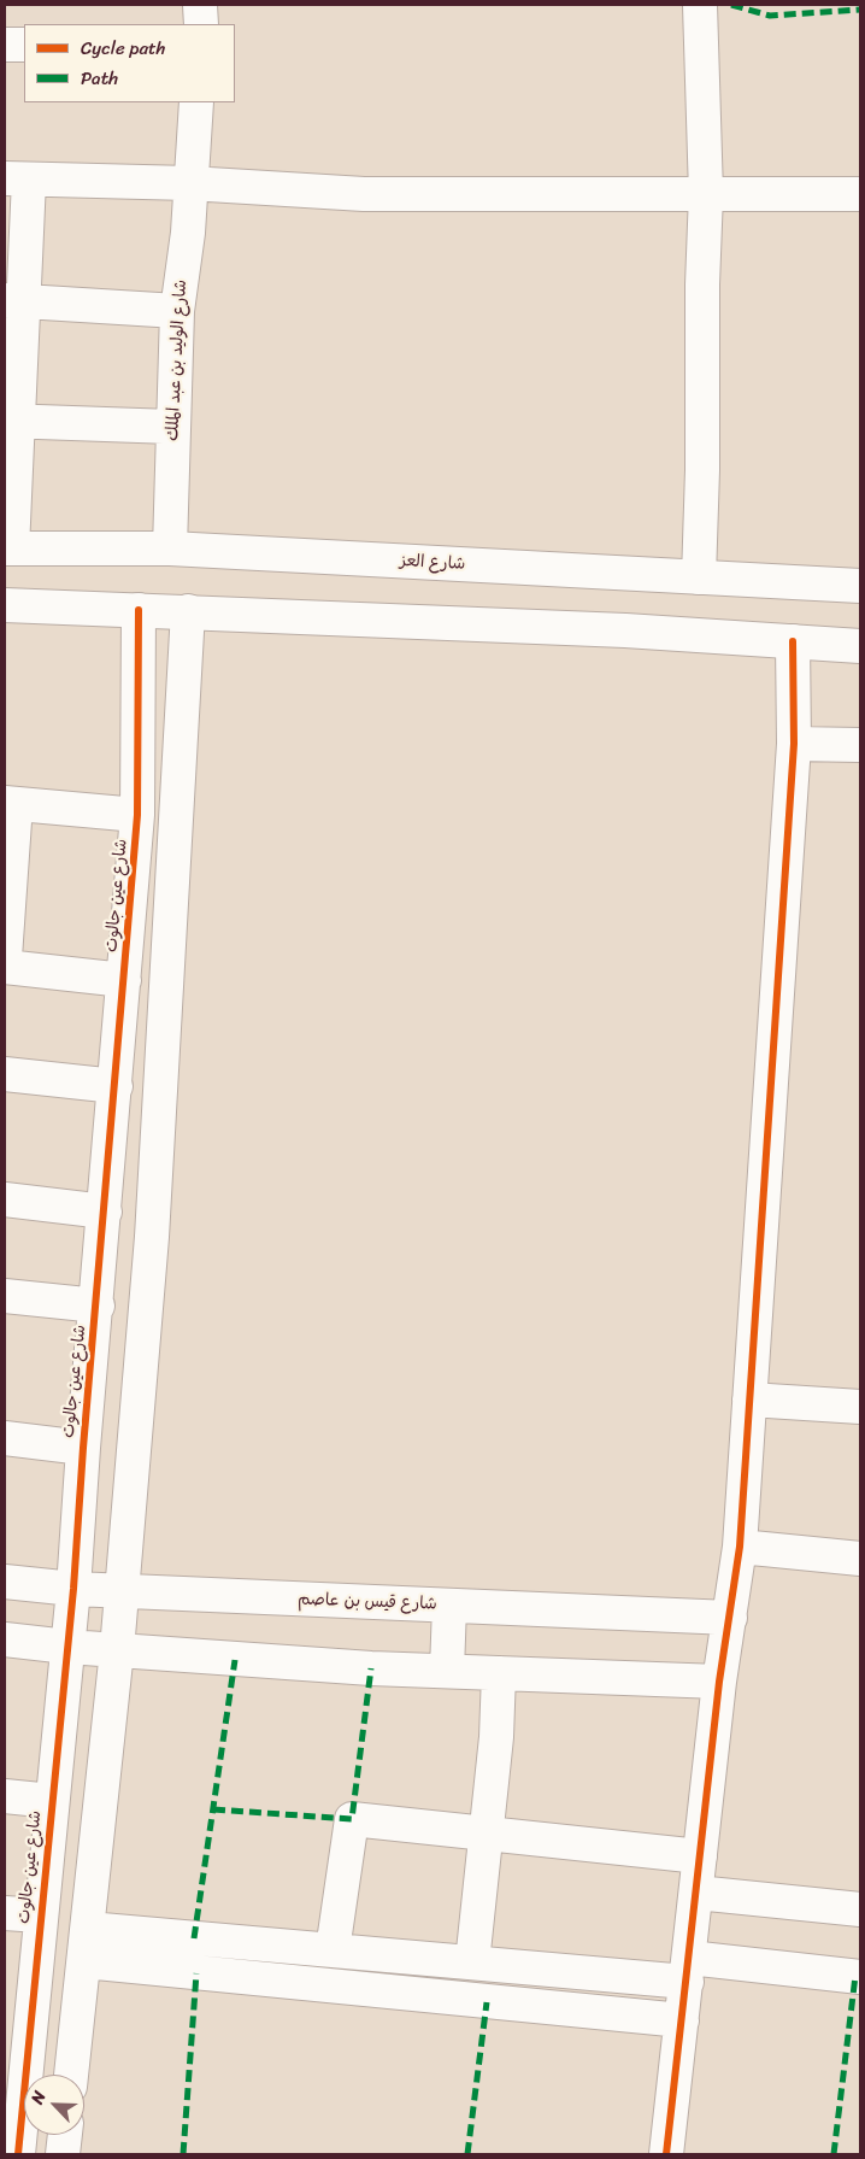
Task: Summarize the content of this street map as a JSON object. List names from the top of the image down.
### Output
{
  "streets": {
    "street": [
      "شارع الوليد بن عبد الملك",
      "شارع العز",
      "شارع عين جالوت",
      "شارع قيس بن عاصم"
    ]
  },
  "crossings": [
    ["شارع الوليد بن عبد الملك", "شارع العز"],
    ["شارع عين جالوت", "شارع قيس بن عاصم"]
  ],
  "legend": ["Cycle path", "Path"],
  "north": "top left"
}
